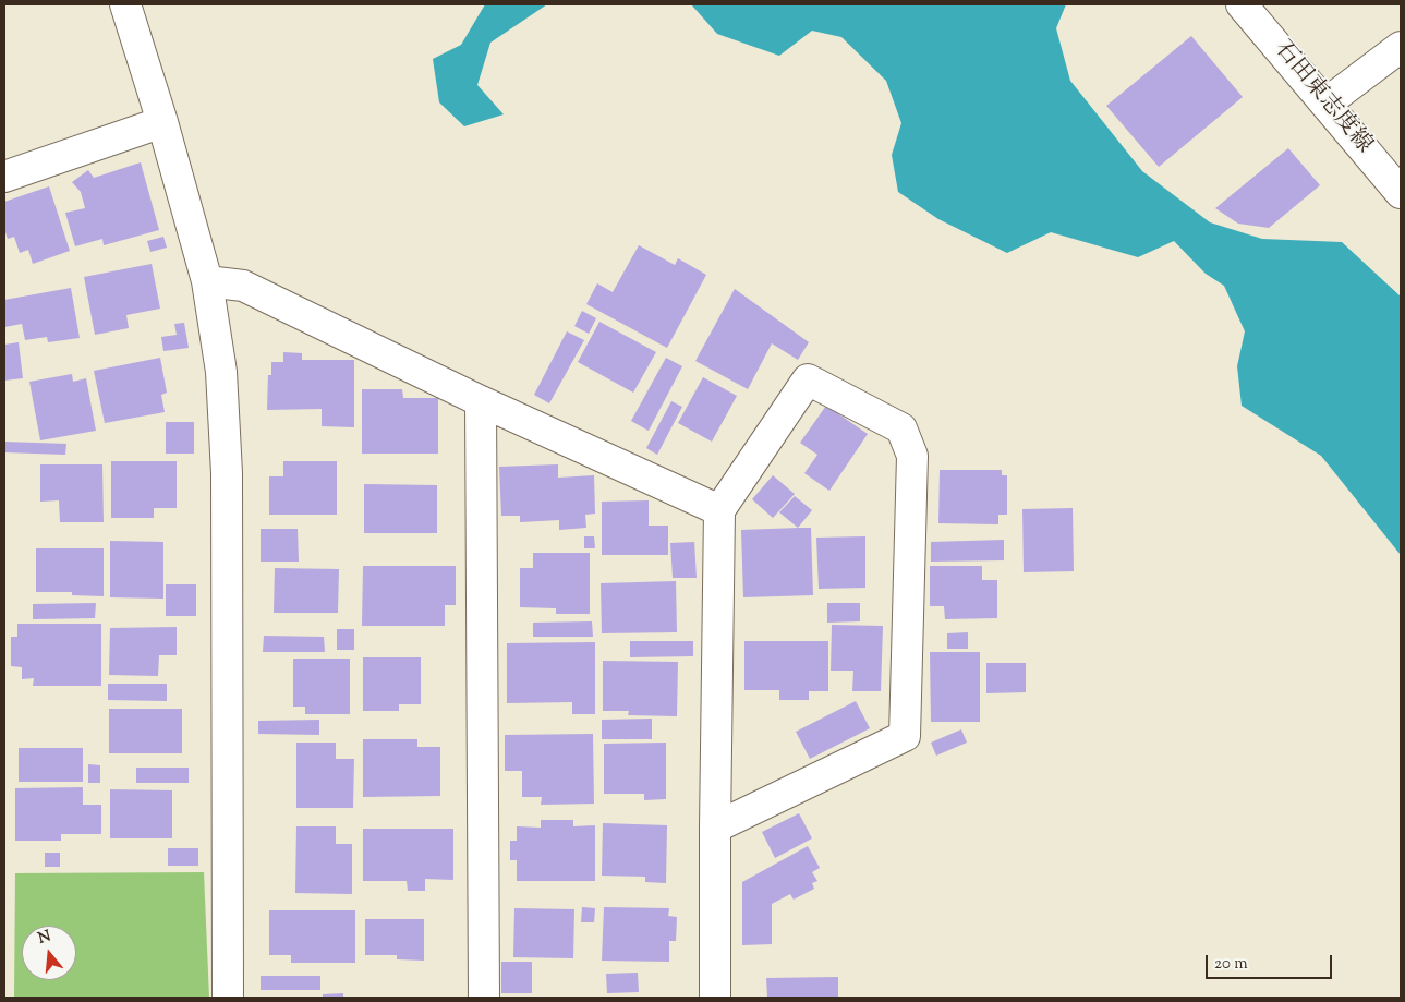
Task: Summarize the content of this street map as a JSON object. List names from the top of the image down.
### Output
{
  "streets": {
    "street": ["石田東志度線"]
  },
  "scale_bar": "20 m",
  "north": "top"
}
